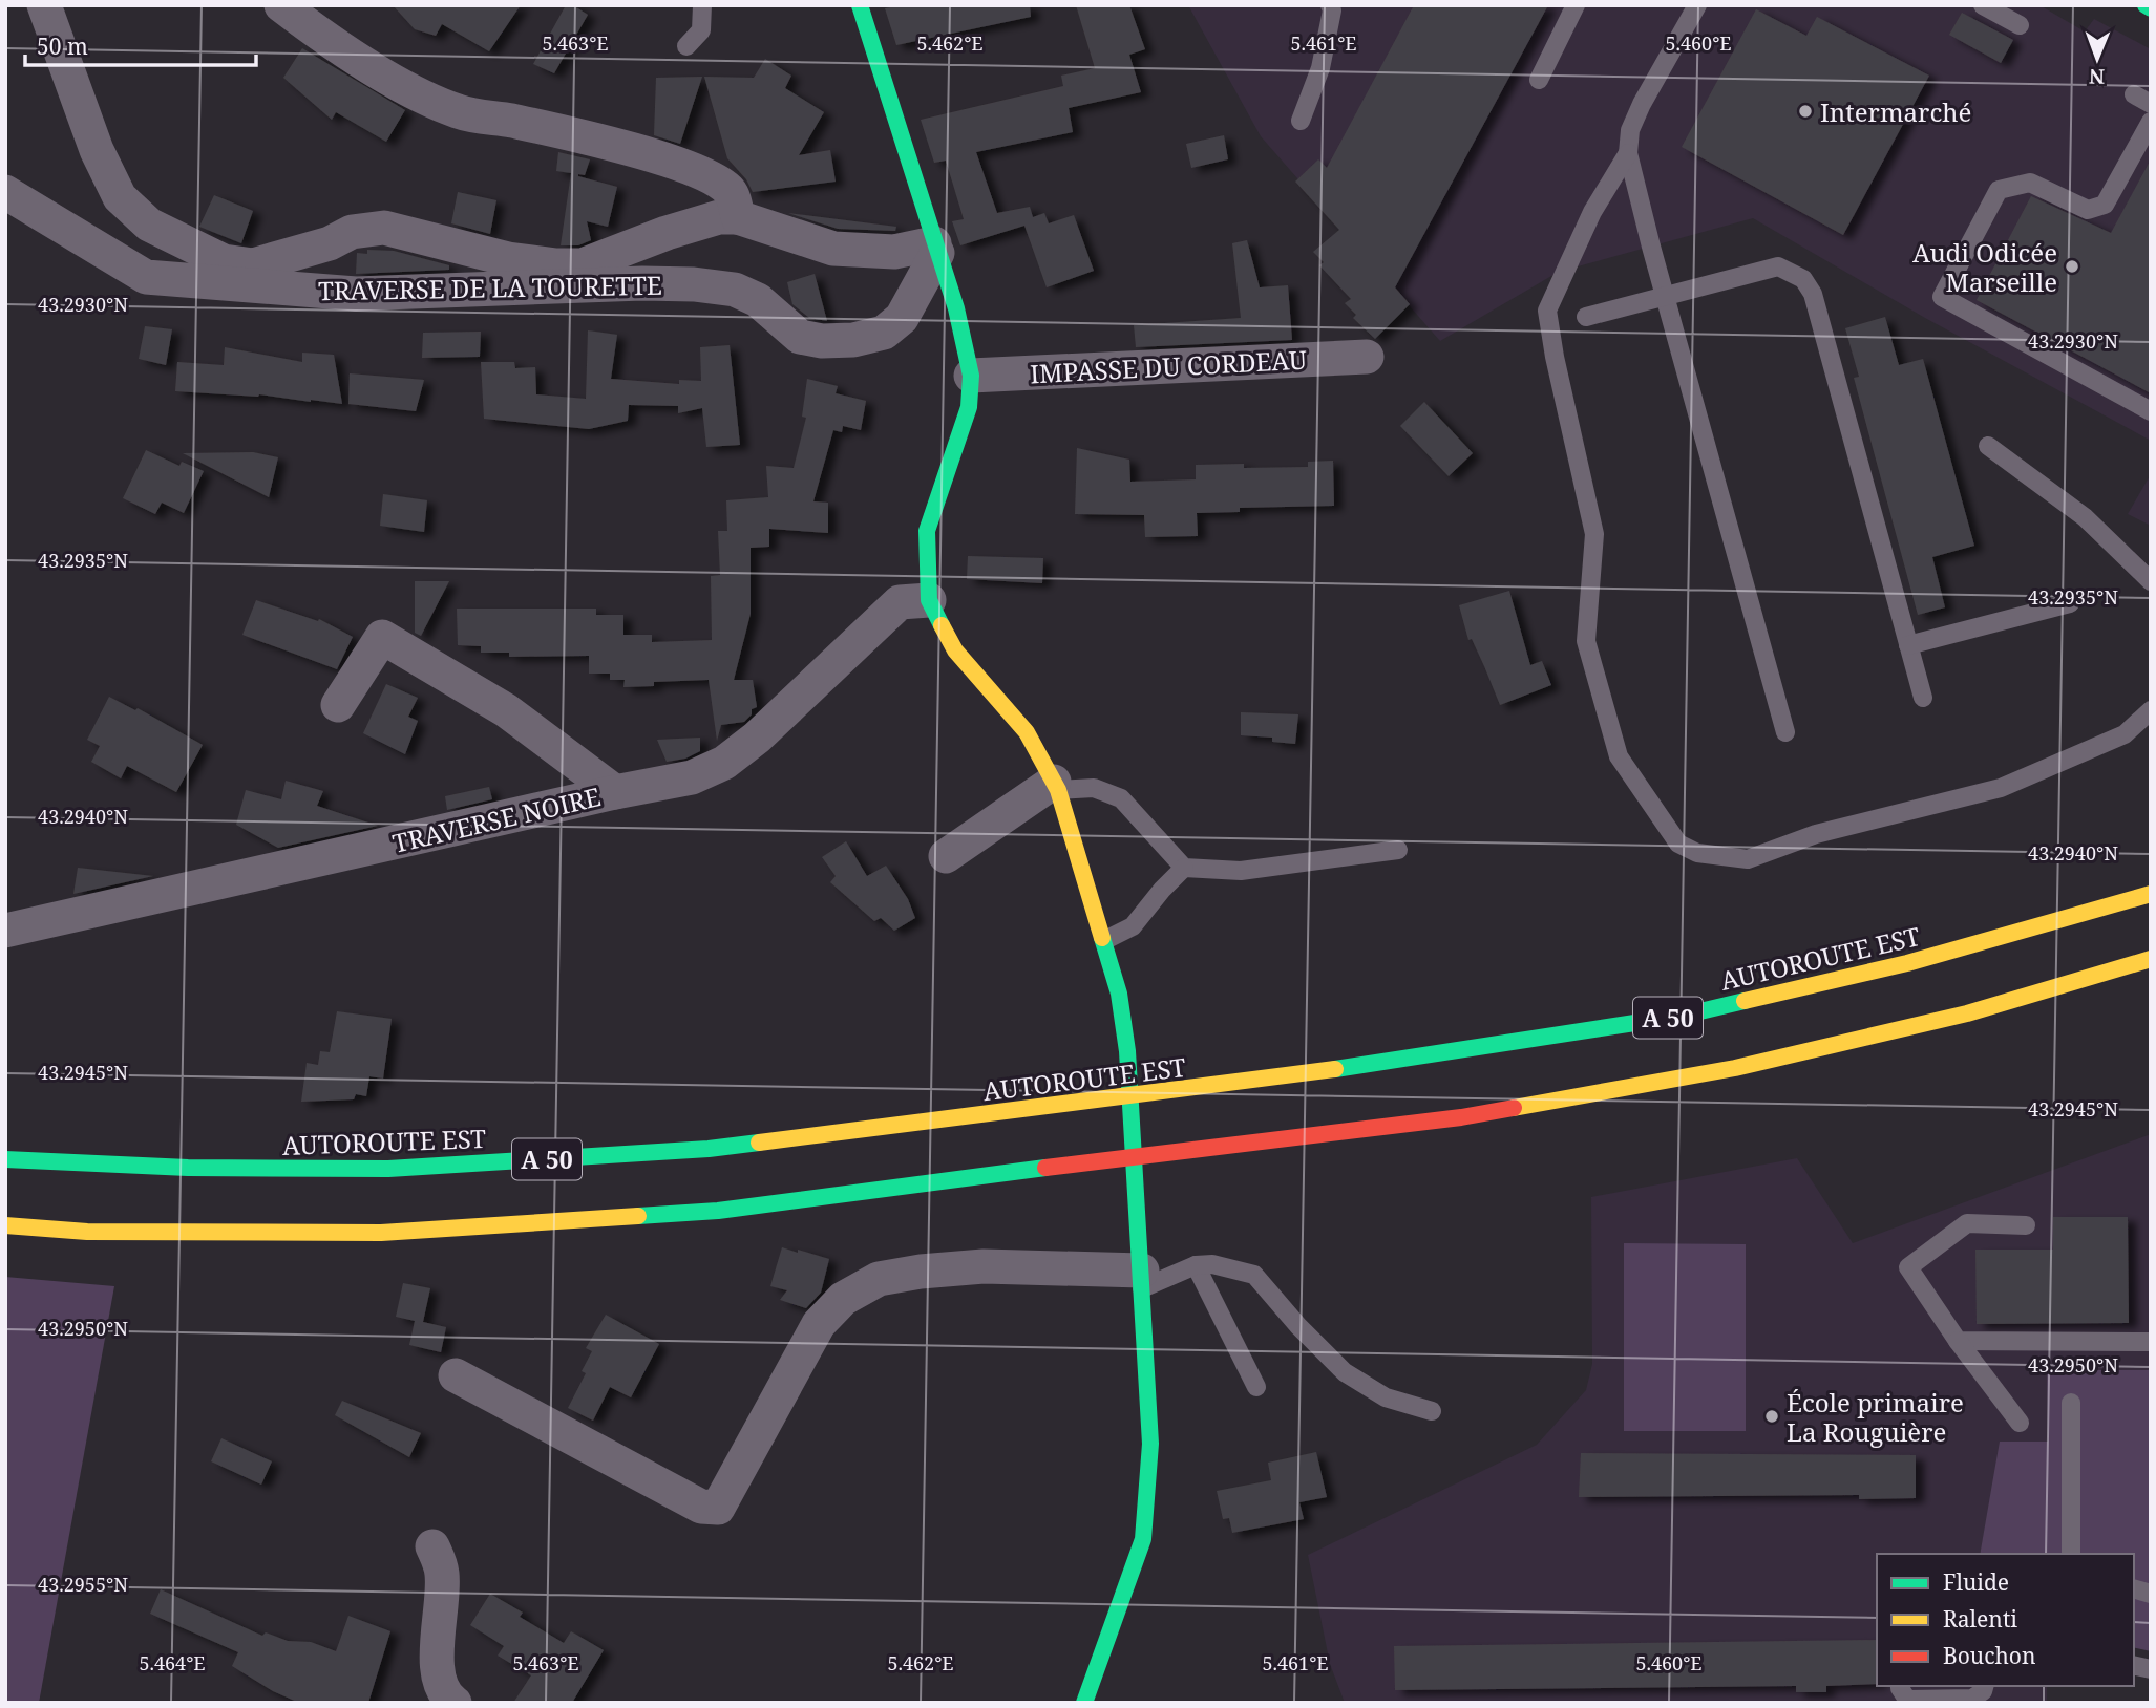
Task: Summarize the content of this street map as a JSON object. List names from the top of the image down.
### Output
{
  "streets": {
    "main road": ["AUTOROUTE EST", "A 50"],
    "street": ["TRAVERSE DE LA TOURETTE", "IMPASSE DU CORDEAU", "TRAVERSE NOIRE"]
  },
  "places": ["Intermarché", "Audi Odicée Marseille", "École primaire La Rouguière"],
  "legend": ["Fluide", "Ralenti", "Bouchon"],
  "scale_bar": "50 m",
  "north": "bottom",
  "coordinates": [
    "5.463°E",
    "5.462°E",
    "5.461°E",
    "5.460°E",
    "43.2930°N",
    "43.2935°N",
    "43.2940°N",
    "43.2945°N",
    "43.2950°N",
    "43.2955°N",
    "5.464°E"
  ]
}
